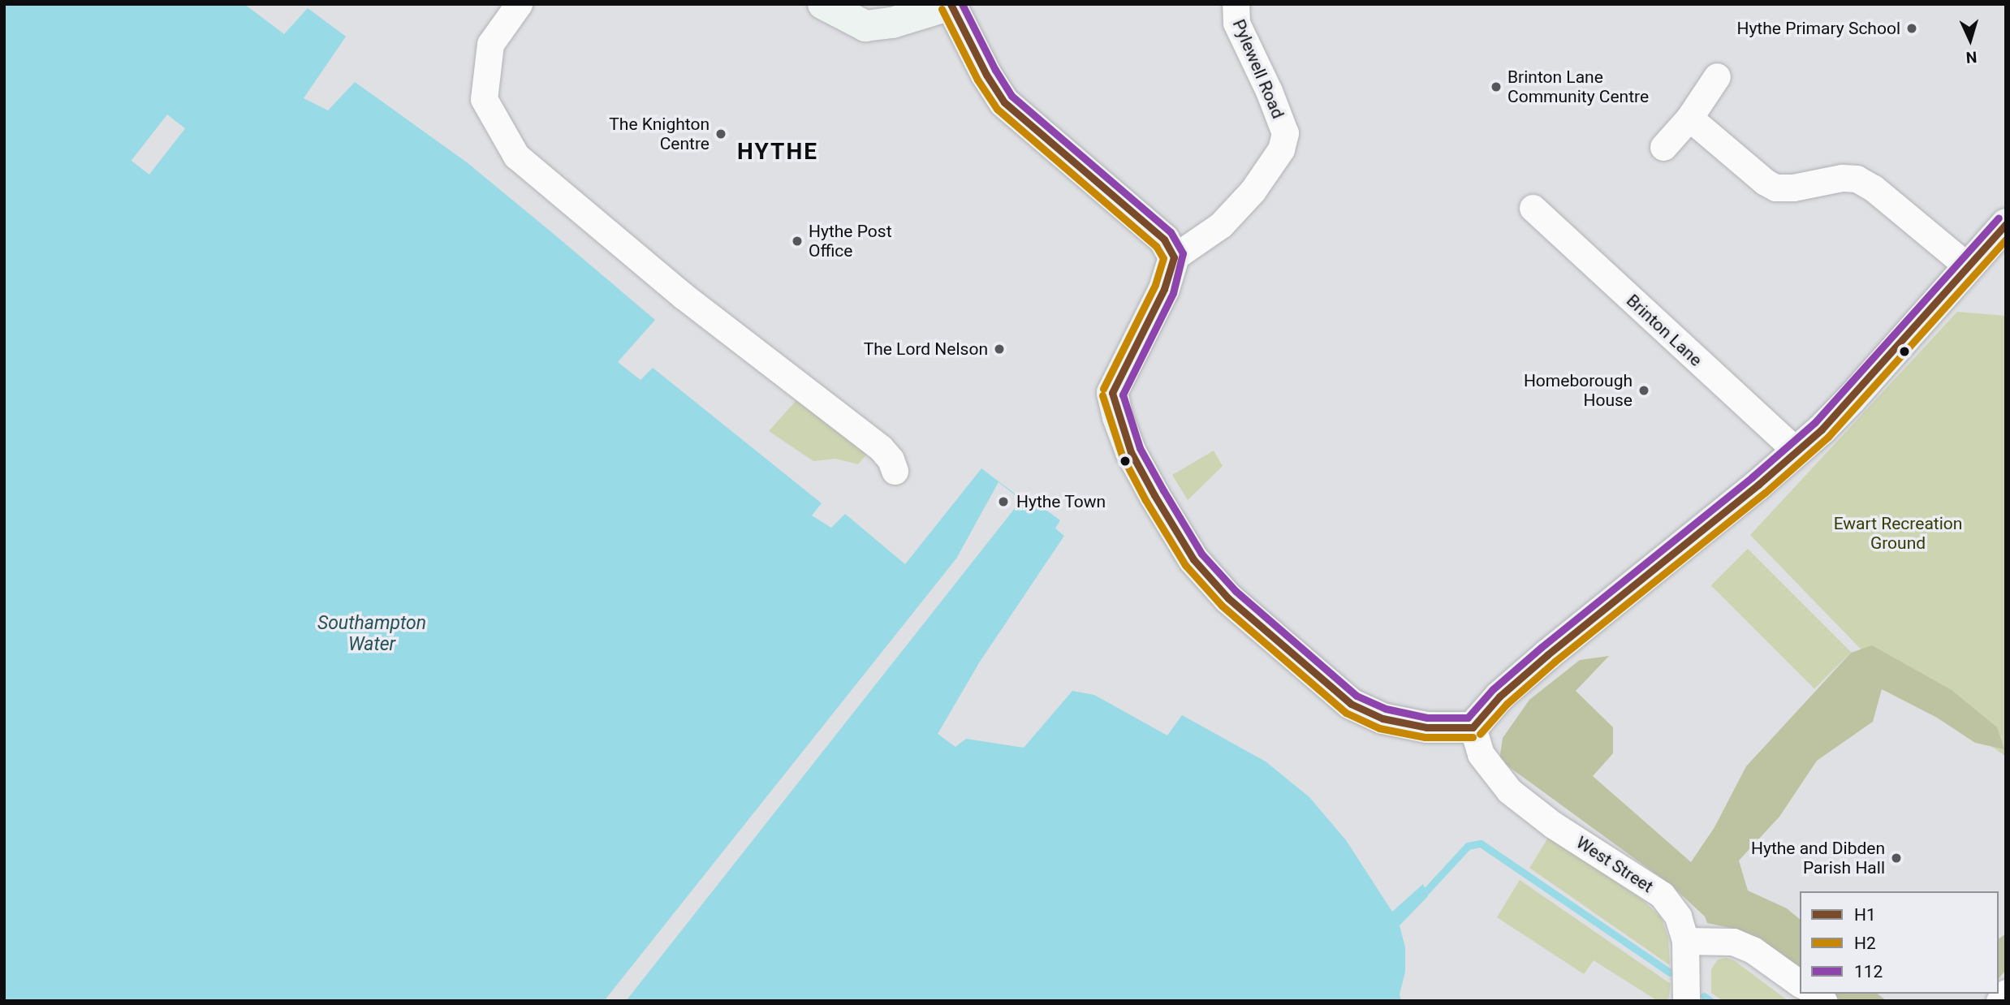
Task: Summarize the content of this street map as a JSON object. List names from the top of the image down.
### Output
{
  "streets": {
    "street": ["Pylewell Road", "Brinton Lane", "West Street"]
  },
  "districts": ["HYTHE"],
  "water": ["Southampton Water"],
  "parks": ["Ewart Recreation Ground"],
  "places": [
    "Hythe Primary School",
    "Brinton Lane Community Centre",
    "The Knighton Centre",
    "Hythe Post Office",
    "The Lord Nelson",
    "Homeborough House",
    "Hythe Town",
    "Hythe and Dibden Parish Hall"
  ],
  "lines": ["transit line H1", "transit line 112", "transit line H2"],
  "legend": ["H1", "H2", "112"],
  "north": "bottom"
}
